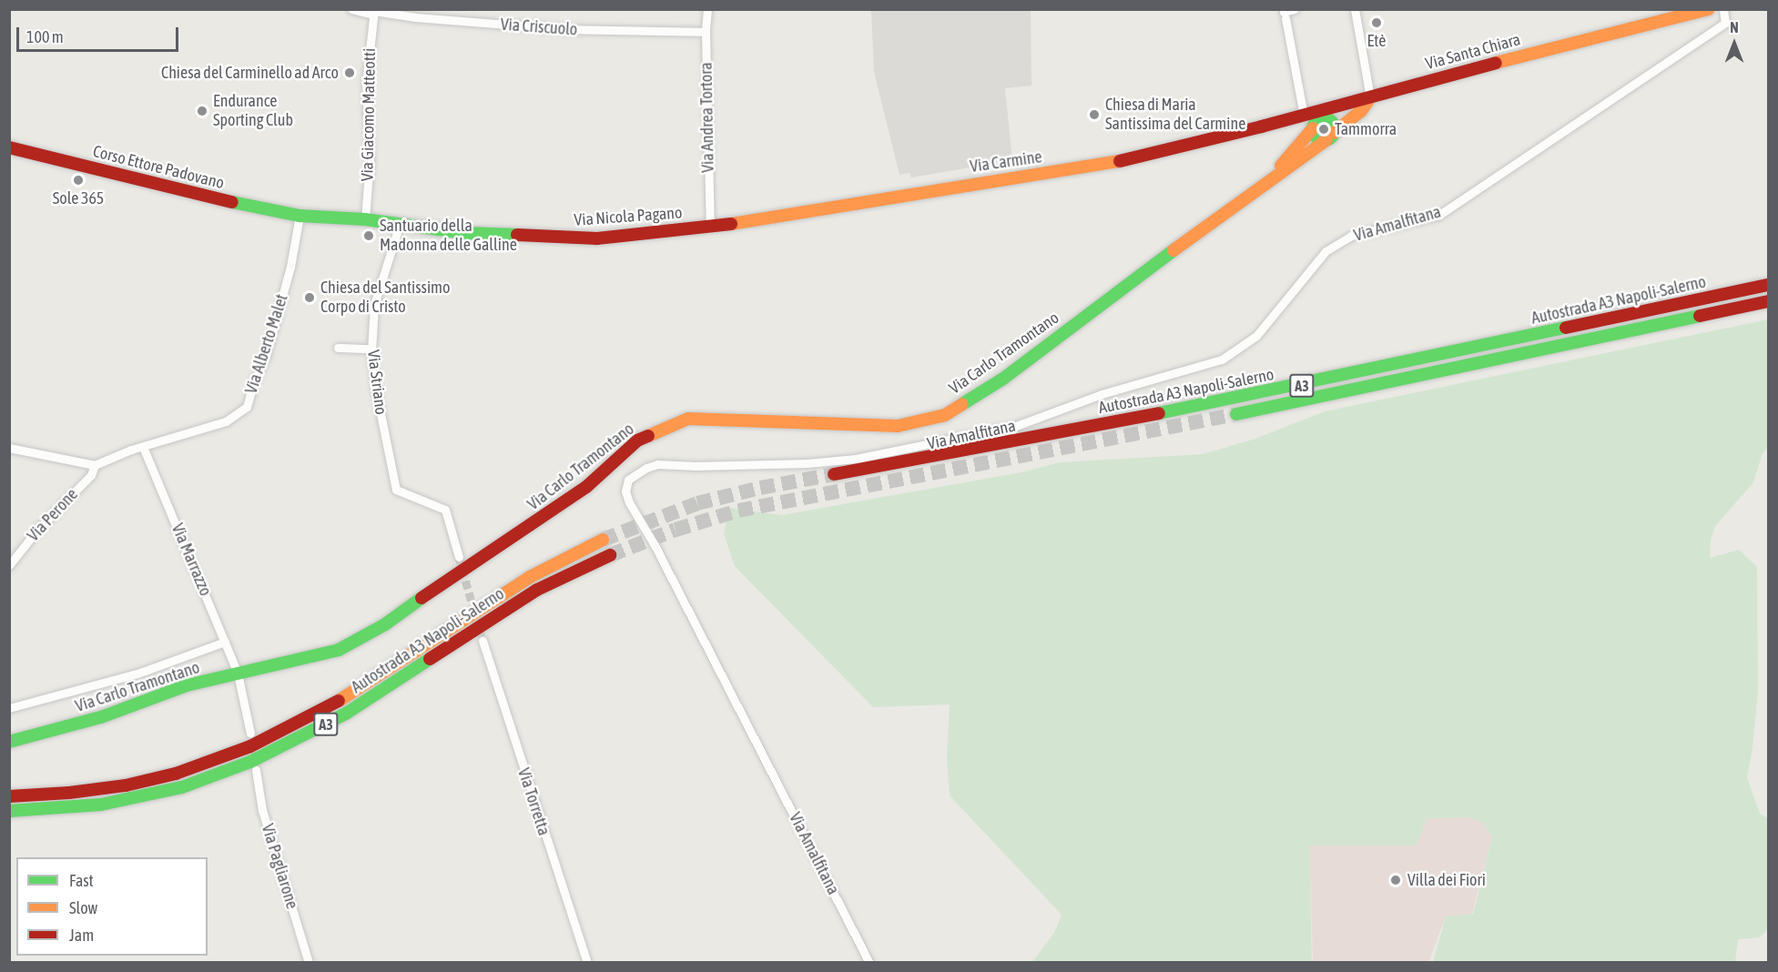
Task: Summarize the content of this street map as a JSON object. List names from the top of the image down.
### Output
{
  "streets": {
    "main road": [
      "Via Santa Chiara",
      "Via Carmine",
      "Corso Ettore Padovano",
      "Via Nicola Pagano",
      "Autostrada A3 Napoli-Salerno",
      "Via Carlo Tramontano",
      "A3"
    ],
    "street": [
      "Via Criscuolo",
      "Via Giacomo Matteotti",
      "Via Andrea Tortora",
      "Via Amalfitana",
      "Via Alberto Malet",
      "Via Striano",
      "Via Perone",
      "Via Marrazzo",
      "Via Torretta",
      "Via Pagliarone"
    ]
  },
  "crossings": [
    ["Via Criscuolo", "Via Giacomo Matteotti"],
    ["Via Criscuolo", "Via Andrea Tortora"],
    ["Via Santa Chiara", "Via Carmine"],
    ["Via Santa Chiara", "Via Carlo Tramontano"],
    ["Via Giacomo Matteotti", "Corso Ettore Padovano"],
    ["Via Andrea Tortora", "Via Carmine"],
    ["Via Andrea Tortora", "Via Nicola Pagano"],
    ["Via Carmine", "Via Nicola Pagano"],
    ["Via Carmine", "Via Carlo Tramontano"],
    ["Corso Ettore Padovano", "Via Nicola Pagano"],
    ["Corso Ettore Padovano", "Via Alberto Malet"],
    ["Corso Ettore Padovano", "Via Striano"],
    ["Via Nicola Pagano", "Via Striano"],
    ["Via Alberto Malet", "Via Perone"],
    ["Via Alberto Malet", "Via Marrazzo"],
    ["Via Carlo Tramontano", "Via Marrazzo"]
  ],
  "places": [
    "Etè",
    "Chiesa del Carminello ad Arco",
    "Endurance Sporting Club",
    "Chiesa di Maria Santissima del Carmine",
    "Tammorra",
    "Sole 365",
    "Santuario della Madonna delle Galline",
    "Chiesa del Santissimo Corpo di Cristo",
    "Villa dei Fiori"
  ],
  "legend": ["Fast", "Slow", "Jam"],
  "scale_bar": "100 m",
  "north": "top"
}
